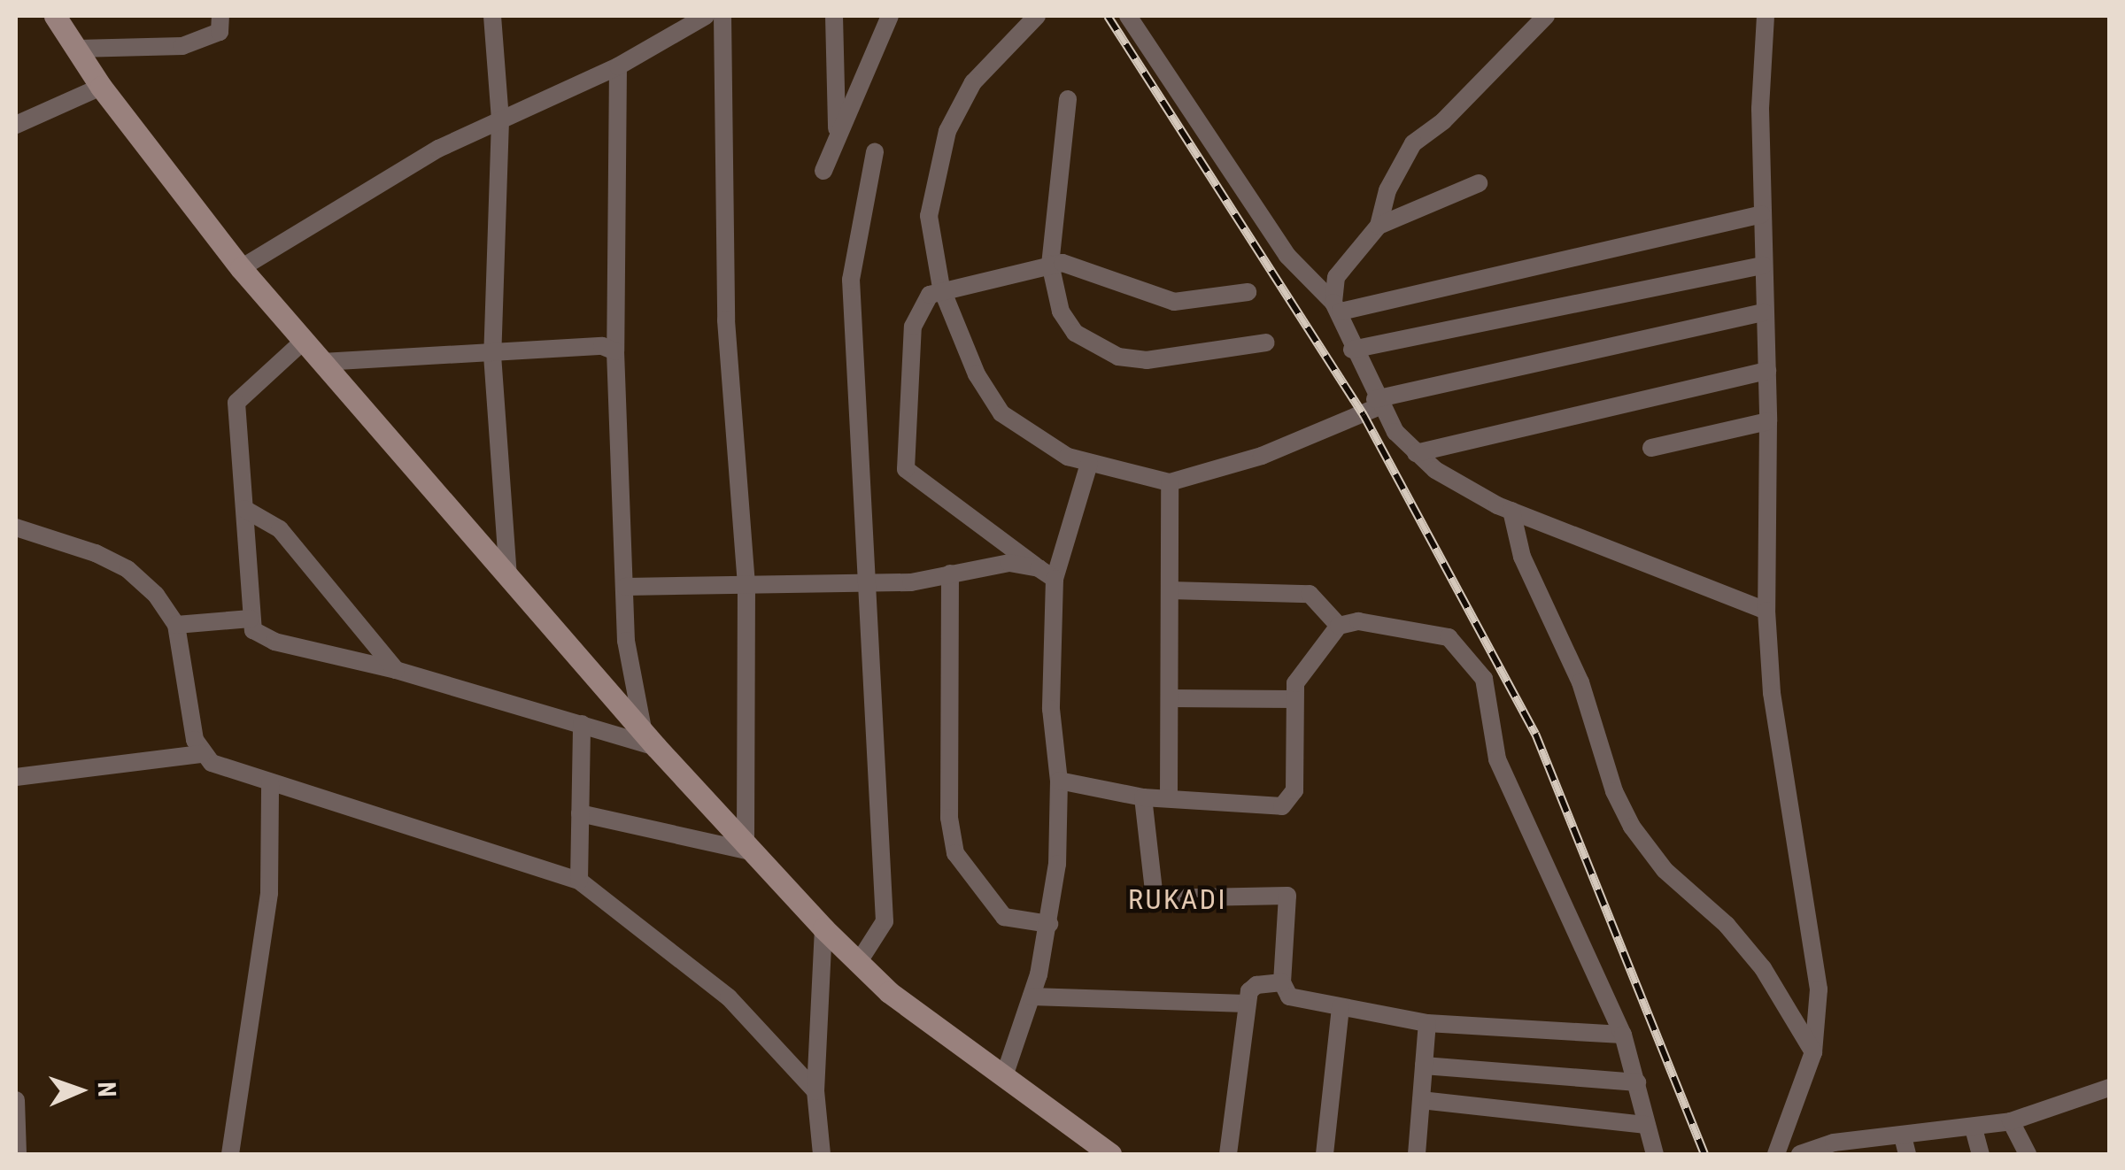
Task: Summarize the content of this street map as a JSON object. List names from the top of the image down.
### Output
{
  "districts": ["RUKADI"],
  "north": "right"
}
